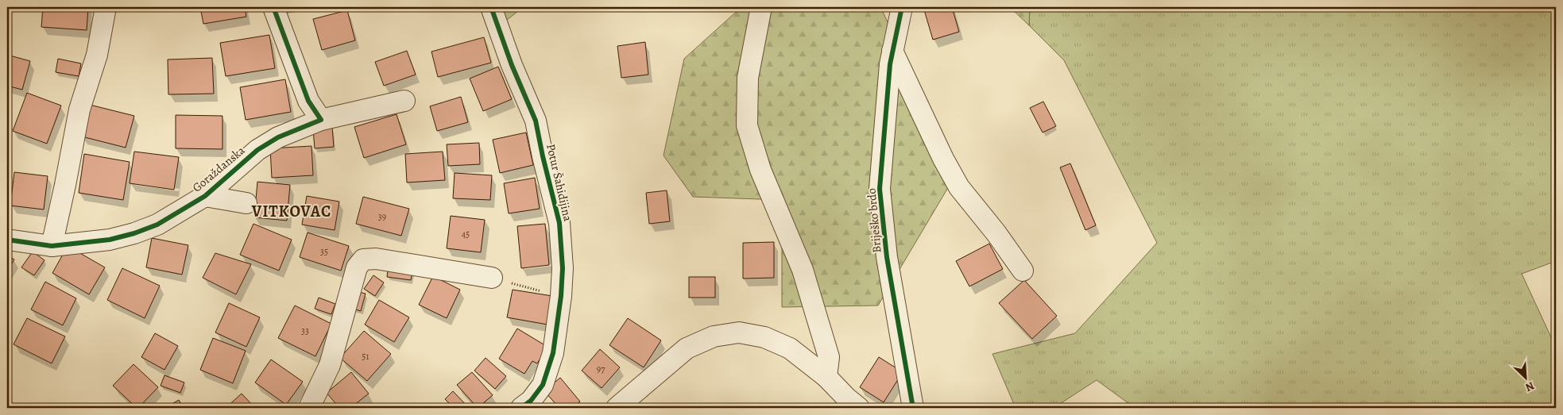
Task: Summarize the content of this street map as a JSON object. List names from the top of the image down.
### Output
{
  "streets": {
    "street": ["Goraždanska", "Potur Šahidijina", "Briješko brdo"]
  },
  "districts": ["VITKOVAC"],
  "house_numbers": [
    "39",
    "45",
    "35",
    "33",
    "51",
    "97"
  ],
  "north": "bottom right"
}
